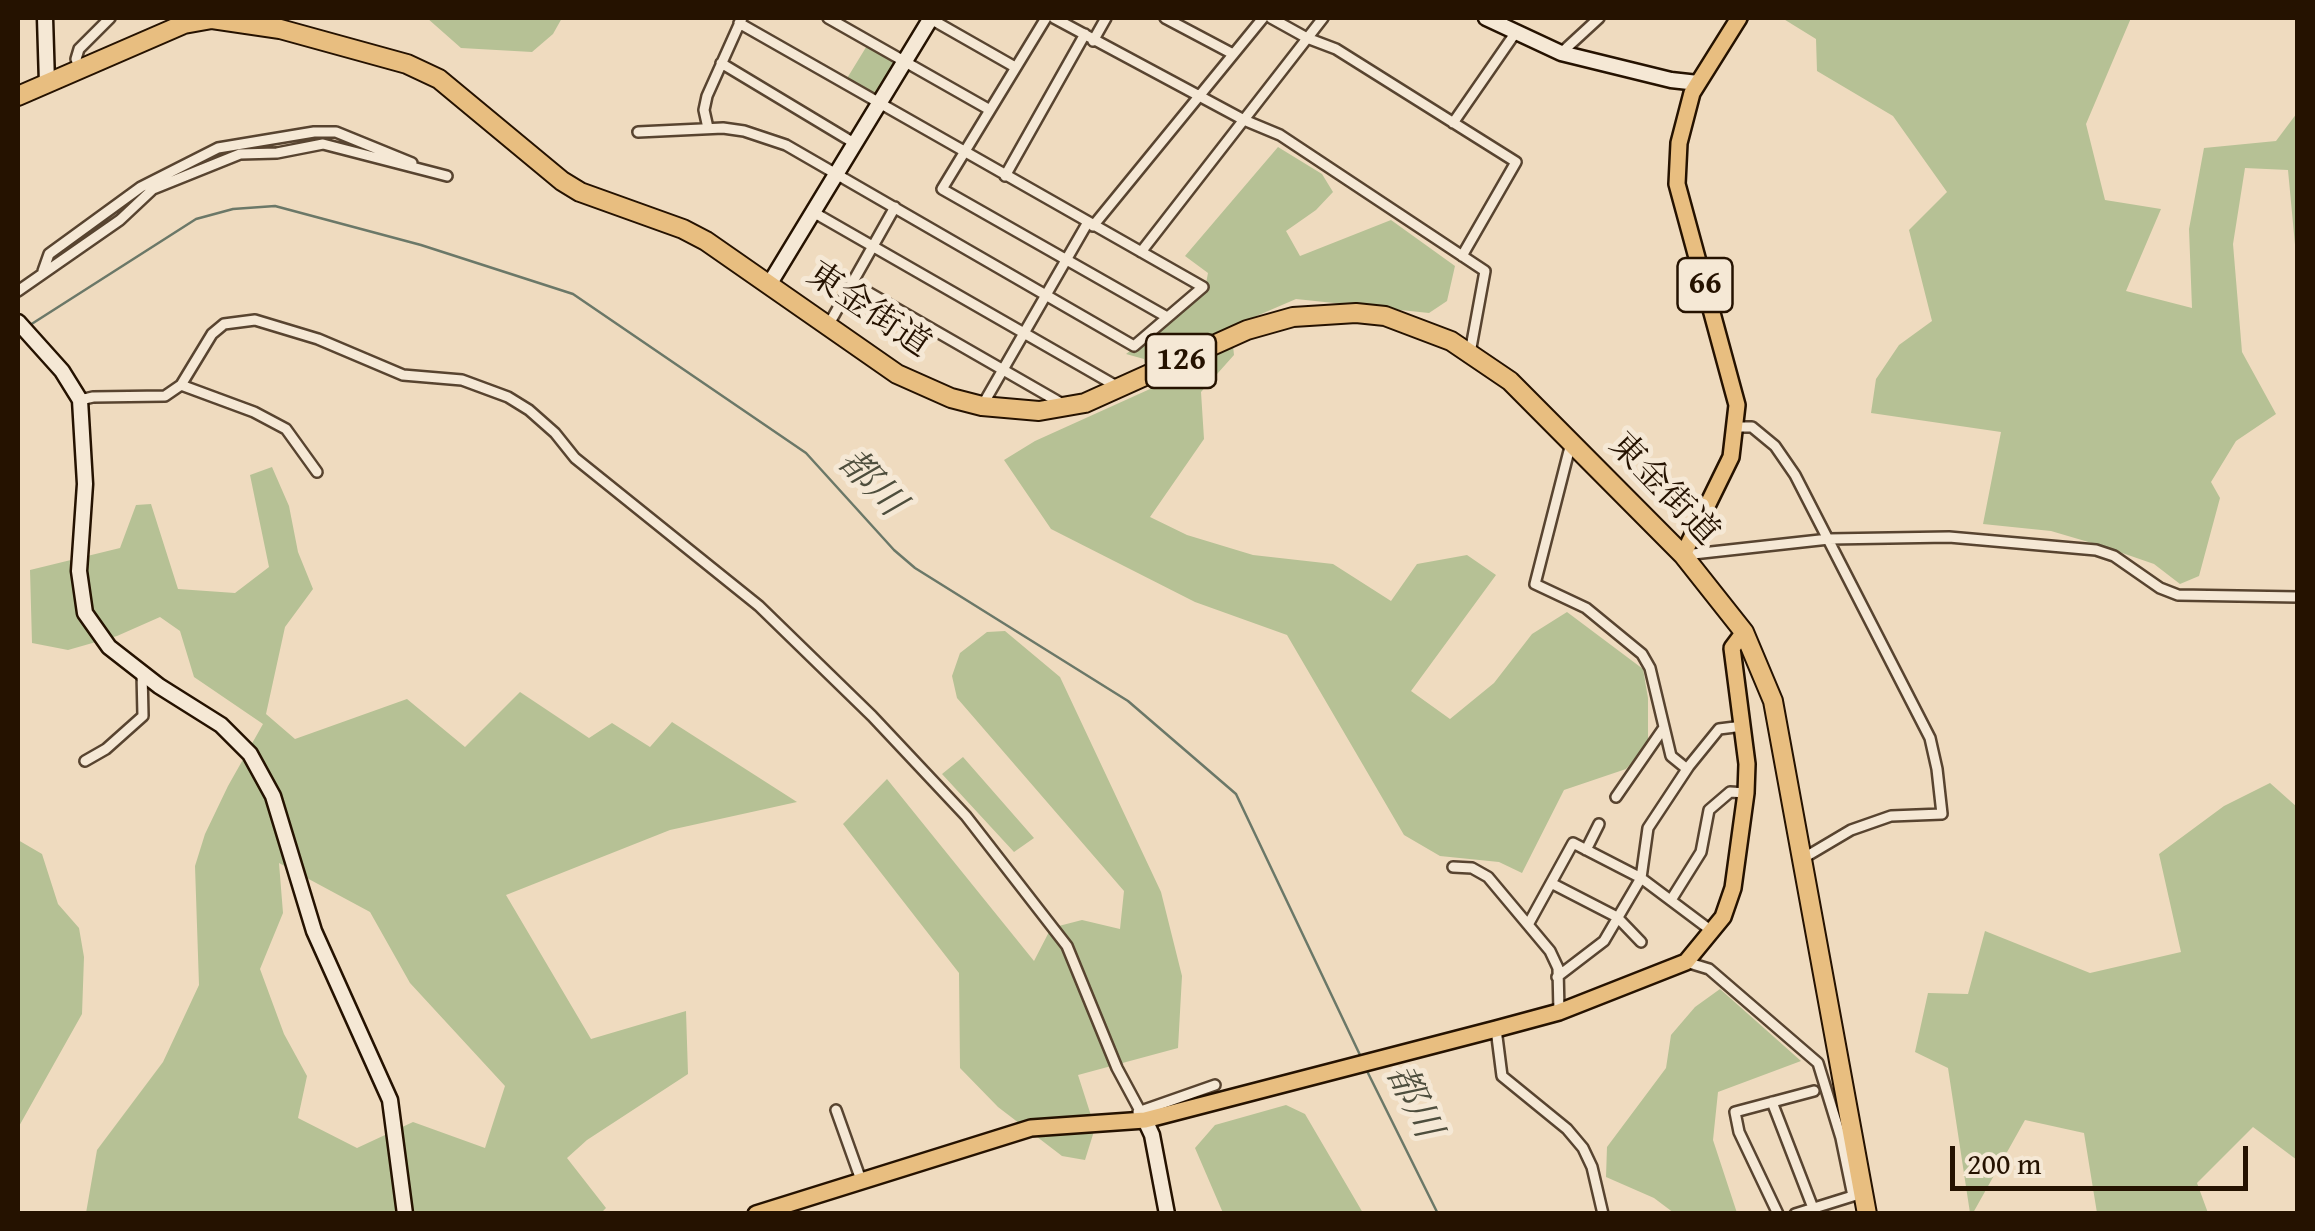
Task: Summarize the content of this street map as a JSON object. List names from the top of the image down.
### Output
{
  "streets": {
    "highway": ["東金街道", "126"],
    "main road": ["66"]
  },
  "crossings": [
    ["66", "東金街道"]
  ],
  "water": ["都川"],
  "scale_bar": "200 m"
}
